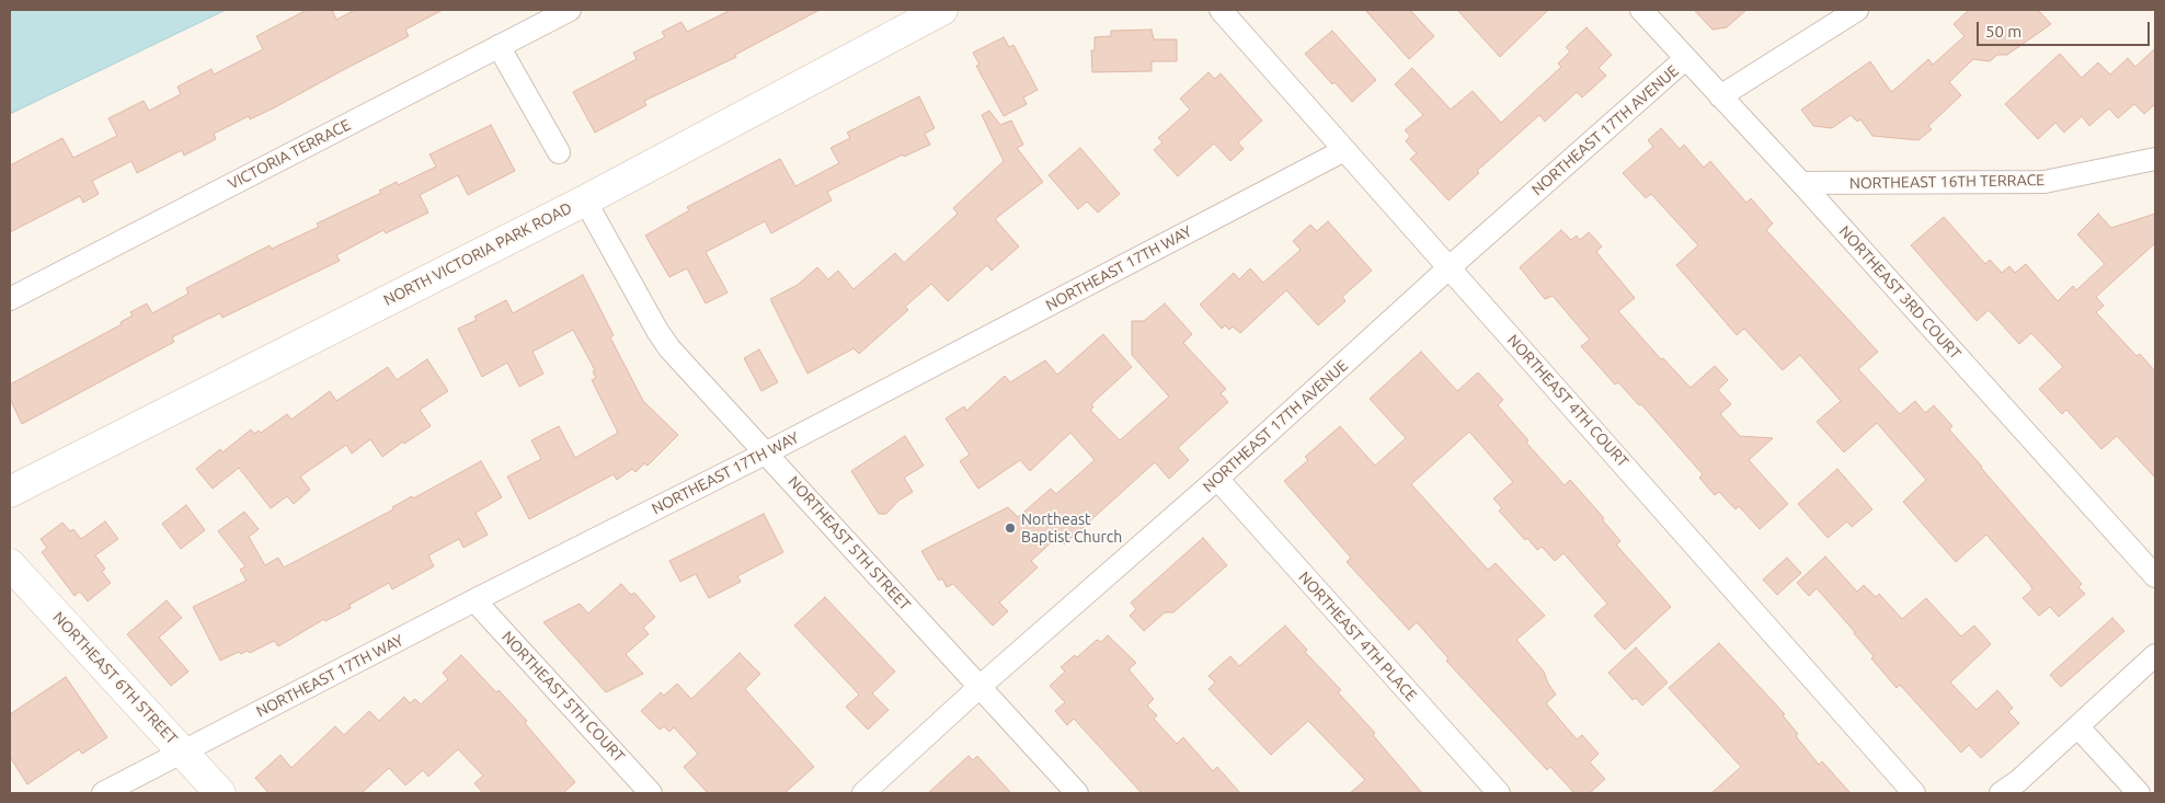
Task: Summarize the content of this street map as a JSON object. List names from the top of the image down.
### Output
{
  "streets": {
    "street": [
      "NORTHEAST 17TH AVENUE",
      "VICTORIA TERRACE",
      "NORTHEAST 16TH TERRACE",
      "NORTH VICTORIA PARK ROAD",
      "NORTHEAST 17TH WAY",
      "NORTHEAST 3RD COURT",
      "NORTHEAST 4TH COURT",
      "NORTHEAST 5TH STREET",
      "NORTHEAST 4TH PLACE",
      "NORTHEAST 6TH STREET",
      "NORTHEAST 5TH COURT"
    ]
  },
  "crossings": [
    ["NORTHEAST 17TH AVENUE", "NORTHEAST 3RD COURT"],
    ["NORTHEAST 17TH AVENUE", "NORTHEAST 4TH COURT"],
    ["NORTHEAST 17TH AVENUE", "NORTHEAST 5TH STREET"],
    ["NORTHEAST 17TH AVENUE", "NORTHEAST 4TH PLACE"],
    ["NORTHEAST 16TH TERRACE", "NORTHEAST 3RD COURT"],
    ["NORTH VICTORIA PARK ROAD", "NORTHEAST 5TH STREET"],
    ["NORTHEAST 17TH WAY", "NORTHEAST 4TH COURT"],
    ["NORTHEAST 17TH WAY", "NORTHEAST 5TH STREET"],
    ["NORTHEAST 17TH WAY", "NORTHEAST 6TH STREET"],
    ["NORTHEAST 17TH WAY", "NORTHEAST 5TH COURT"]
  ],
  "places": ["Northeast Baptist Church"],
  "scale_bar": "50 m"
}
